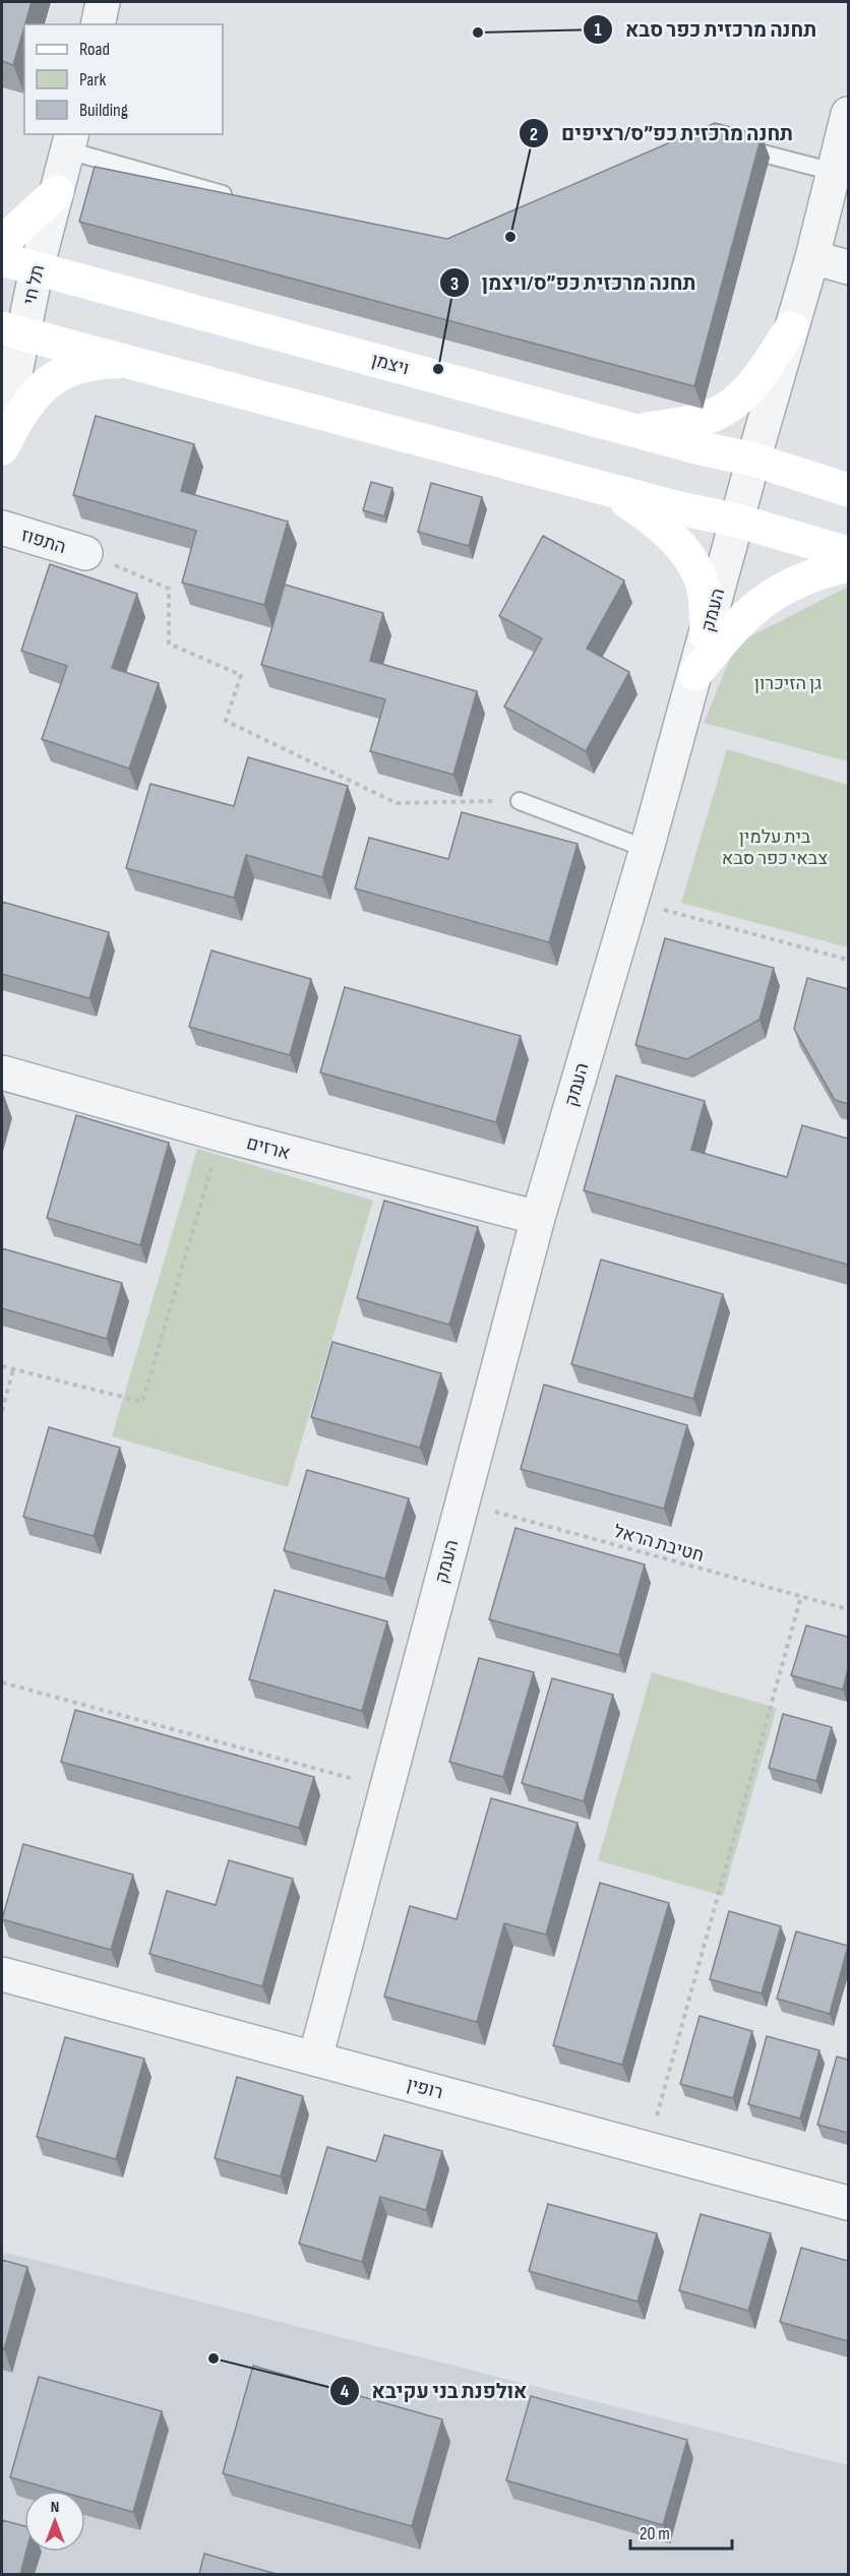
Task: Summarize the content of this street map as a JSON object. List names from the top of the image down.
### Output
{
  "streets": {
    "main road": ["ויצמן"],
    "street": [
      "תל חי",
      "התפוז",
      "העמק",
      "ארזים",
      "רופין"
    ],
    "path": ["חטיבת הראל"]
  },
  "crossings": [
    ["תל חי", "ויצמן"],
    ["ויצמן", "העמק"],
    ["העמק", "ארזים"],
    ["העמק", "חטיבת הראל"],
    ["העמק", "רופין"]
  ],
  "parks": ["גן הזיכרון", "בית עלמין צבאי כפר סבא"],
  "places": [
    "תחנה מרכזית כפר סבא",
    "תחנה מרכזית כפ״ס/רציפים",
    "תחנה מרכזית כפ״ס/ויצמן",
    "אולפנת בני עקיבא"
  ],
  "legend": ["Road", "Park", "Building"],
  "scale_bar": "20 m",
  "north": "top"
}
